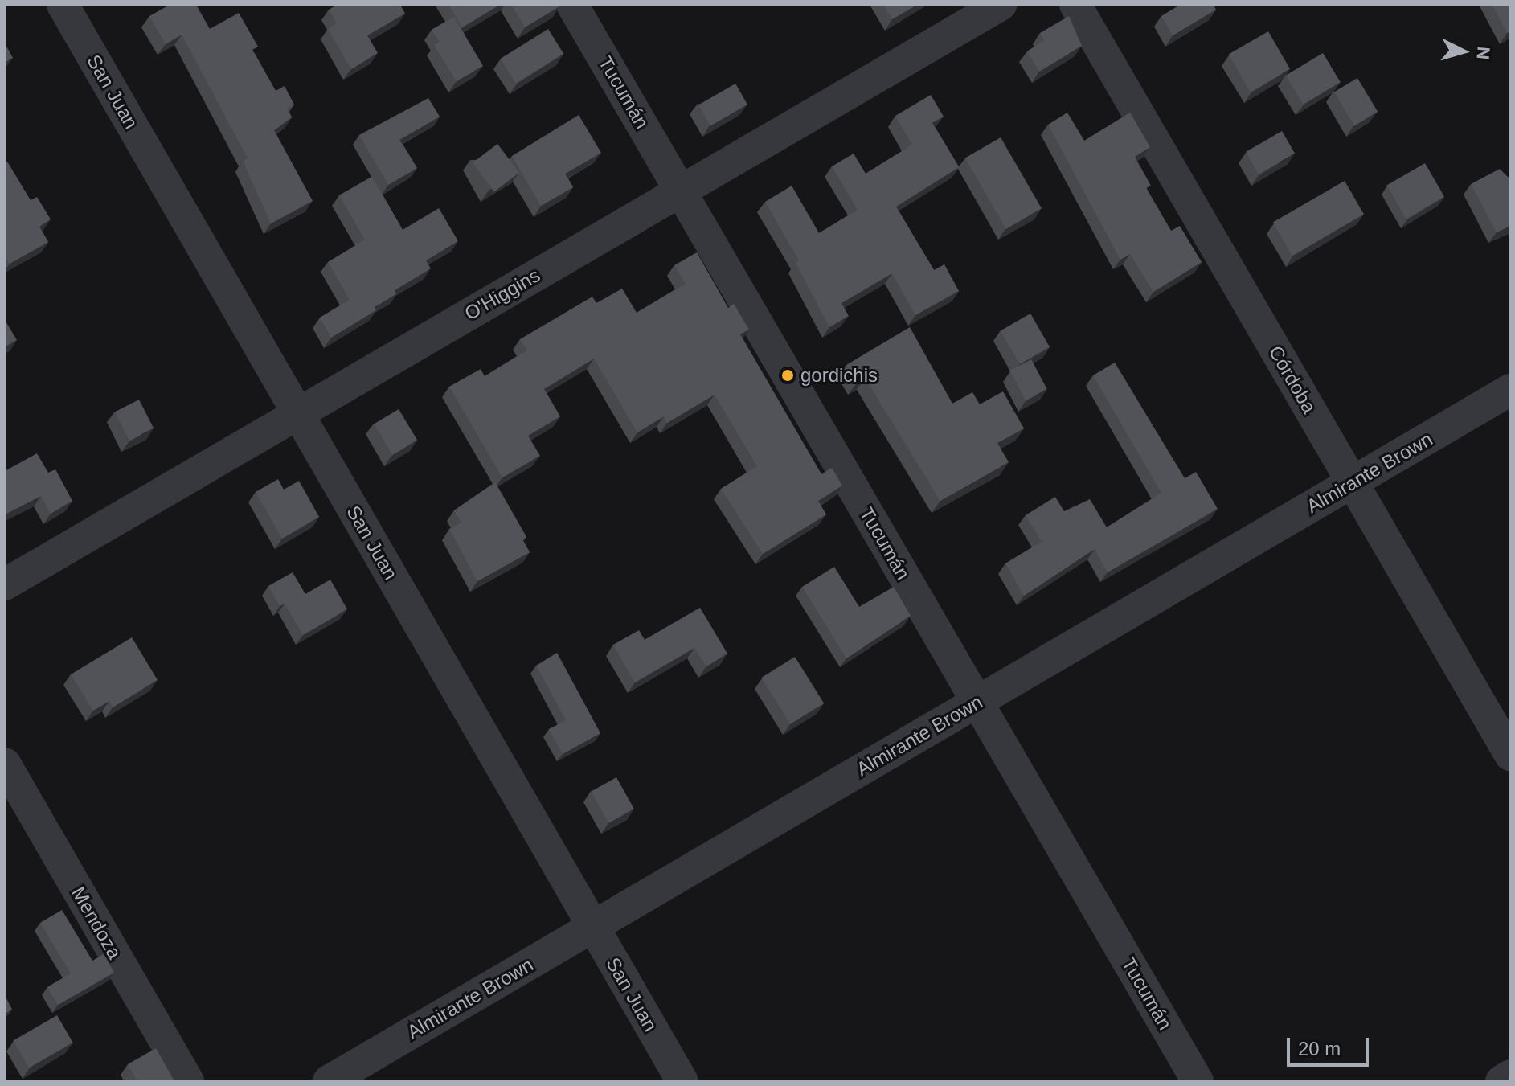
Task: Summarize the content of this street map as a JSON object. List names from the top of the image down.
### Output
{
  "streets": {
    "street": [
      "San Juan",
      "Tucumán",
      "O'Higgins",
      "Córdoba",
      "Almirante Brown",
      "Mendoza"
    ]
  },
  "crossings": [
    ["San Juan", "O'Higgins"],
    ["San Juan", "Almirante Brown"],
    ["Tucumán", "O'Higgins"],
    ["Tucumán", "Almirante Brown"],
    ["Córdoba", "Almirante Brown"]
  ],
  "places": ["gordichis"],
  "scale_bar": "20 m",
  "north": "right"
}
